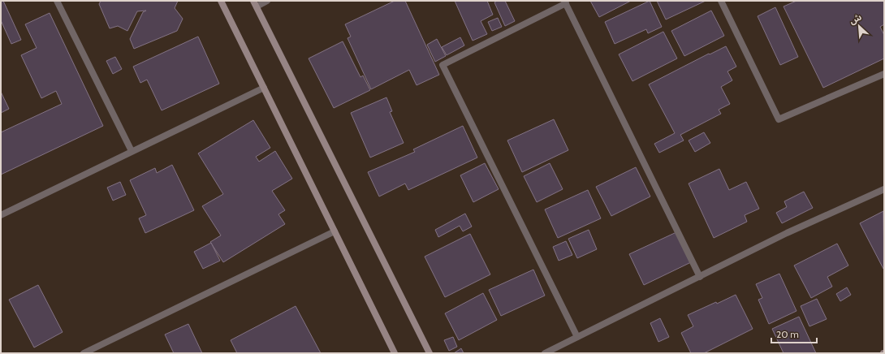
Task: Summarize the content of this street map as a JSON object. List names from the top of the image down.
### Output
{
  "scale_bar": "20 m",
  "north": "top left"
}
